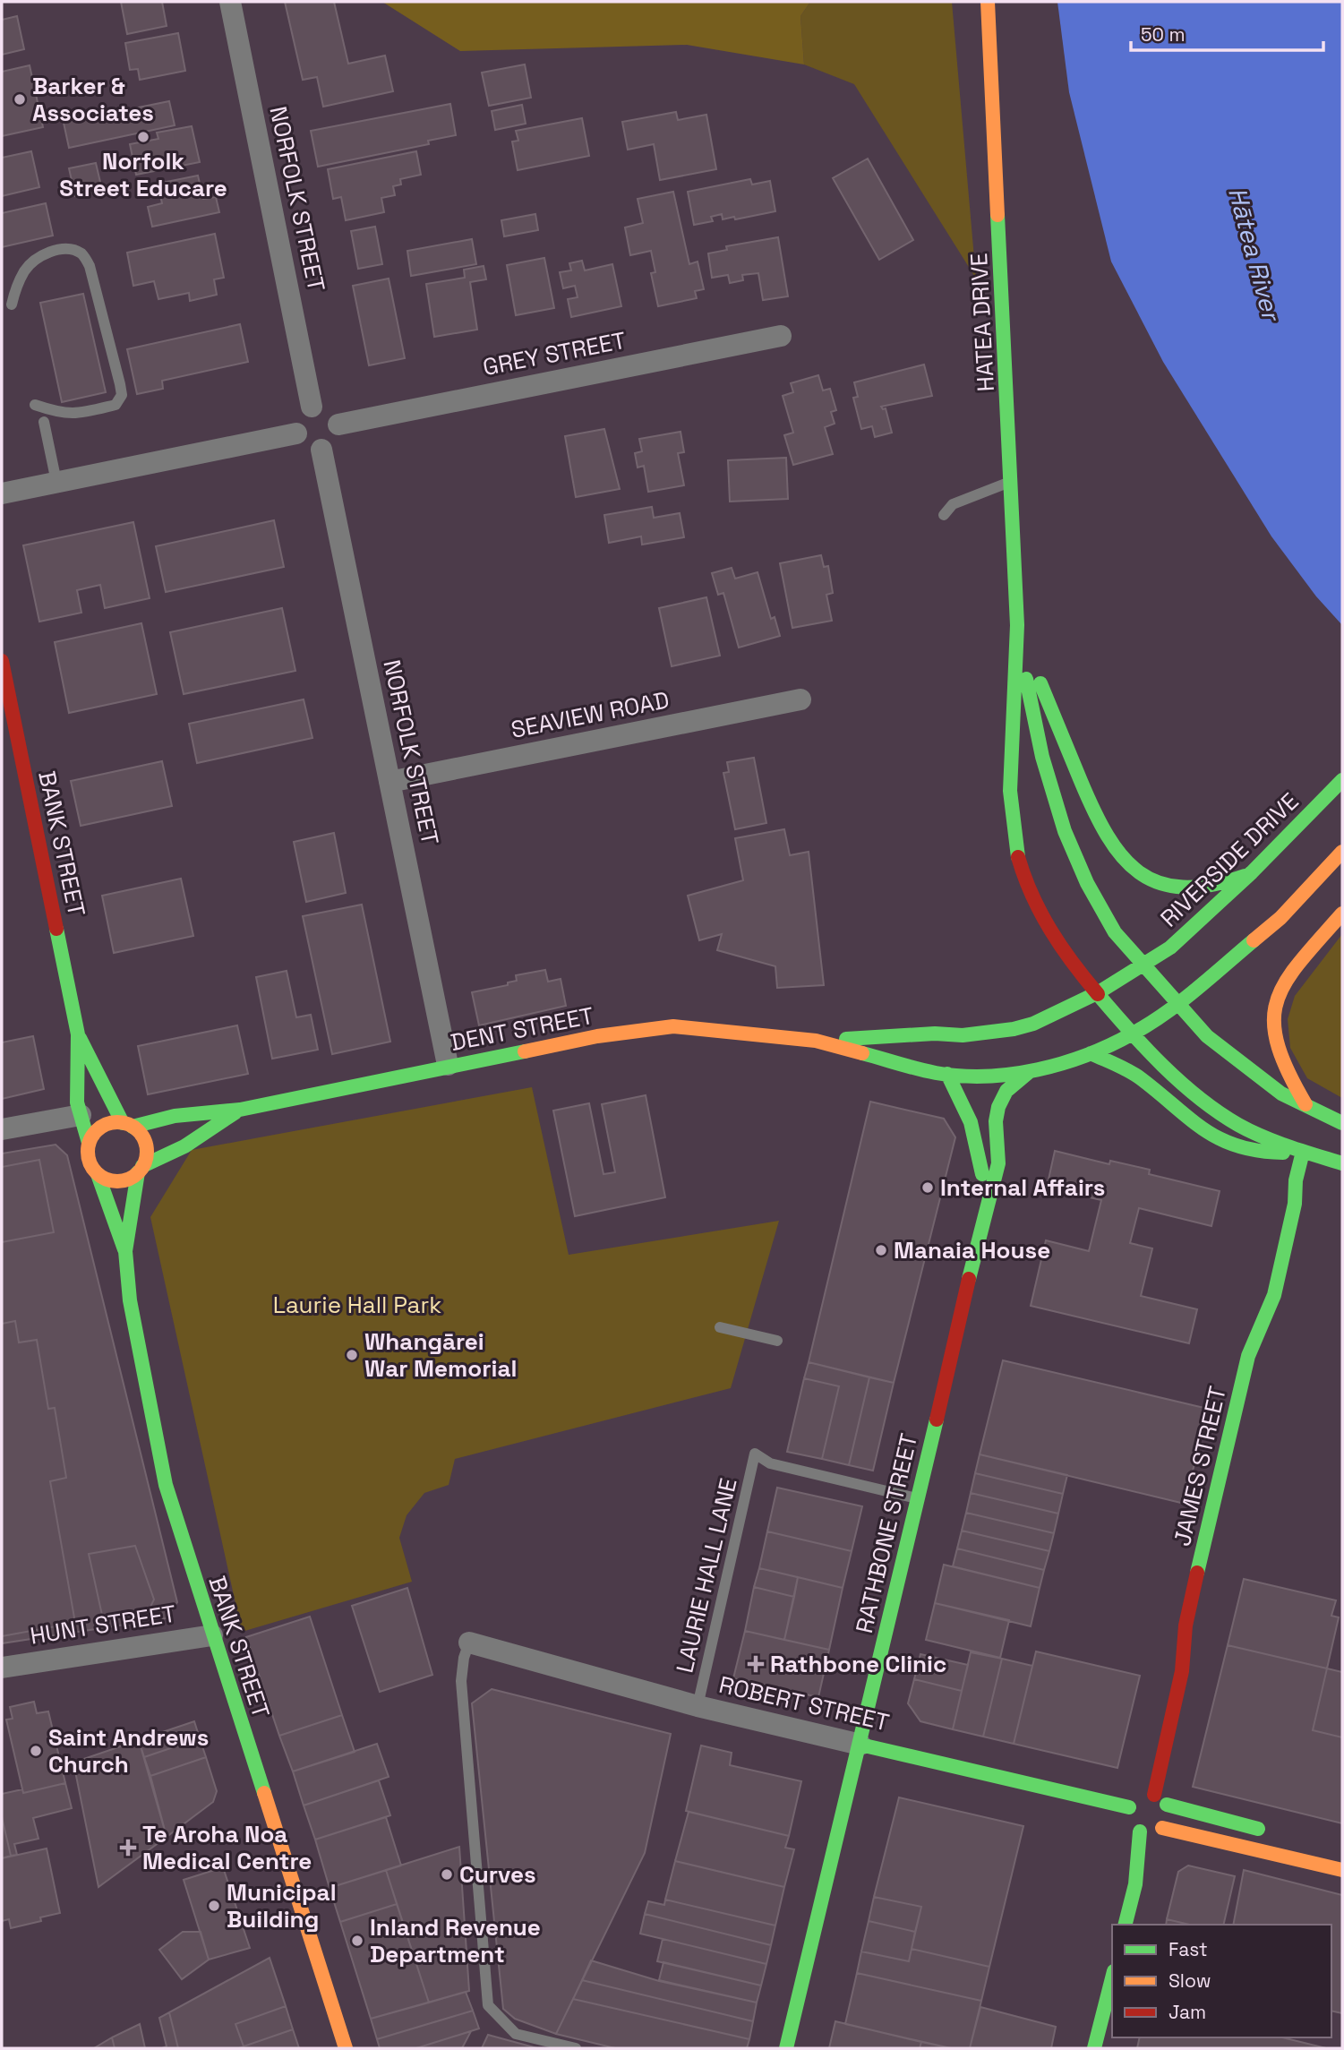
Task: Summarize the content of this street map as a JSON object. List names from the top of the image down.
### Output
{
  "streets": {
    "main road": [
      "HATEA DRIVE",
      "BANK STREET",
      "RIVERSIDE DRIVE",
      "DENT STREET",
      "JAMES STREET",
      "RATHBONE STREET",
      "ROBERT STREET"
    ],
    "street": [
      "NORFOLK STREET",
      "GREY STREET",
      "SEAVIEW ROAD",
      "HUNT STREET"
    ],
    "lane": ["LAURIE HALL LANE"]
  },
  "crossings": [
    ["NORFOLK STREET", "GREY STREET"],
    ["NORFOLK STREET", "SEAVIEW ROAD"],
    ["NORFOLK STREET", "DENT STREET"],
    ["HATEA DRIVE", "RIVERSIDE DRIVE"],
    ["HATEA DRIVE", "DENT STREET"],
    ["BANK STREET", "DENT STREET"],
    ["BANK STREET", "HUNT STREET"],
    ["RIVERSIDE DRIVE", "DENT STREET"],
    ["DENT STREET", "RATHBONE STREET"],
    ["JAMES STREET", "ROBERT STREET"],
    ["RATHBONE STREET", "LAURIE HALL LANE"],
    ["RATHBONE STREET", "ROBERT STREET"],
    ["LAURIE HALL LANE", "ROBERT STREET"]
  ],
  "water": ["Hātea River"],
  "parks": ["Laurie Hall Park"],
  "places": {
    "other": [
      "Barker & Associates",
      "Norfolk Street Educare",
      "Internal Affairs",
      "Manaia House",
      "Whangārei War Memorial",
      "Saint Andrews Church",
      "Curves",
      "Municipal Building",
      "Inland Revenue Department"
    ],
    "health": ["Rathbone Clinic", "Te Aroha Noa Medical Centre"]
  },
  "legend": ["Fast", "Slow", "Jam"],
  "scale_bar": "50 m"
}
